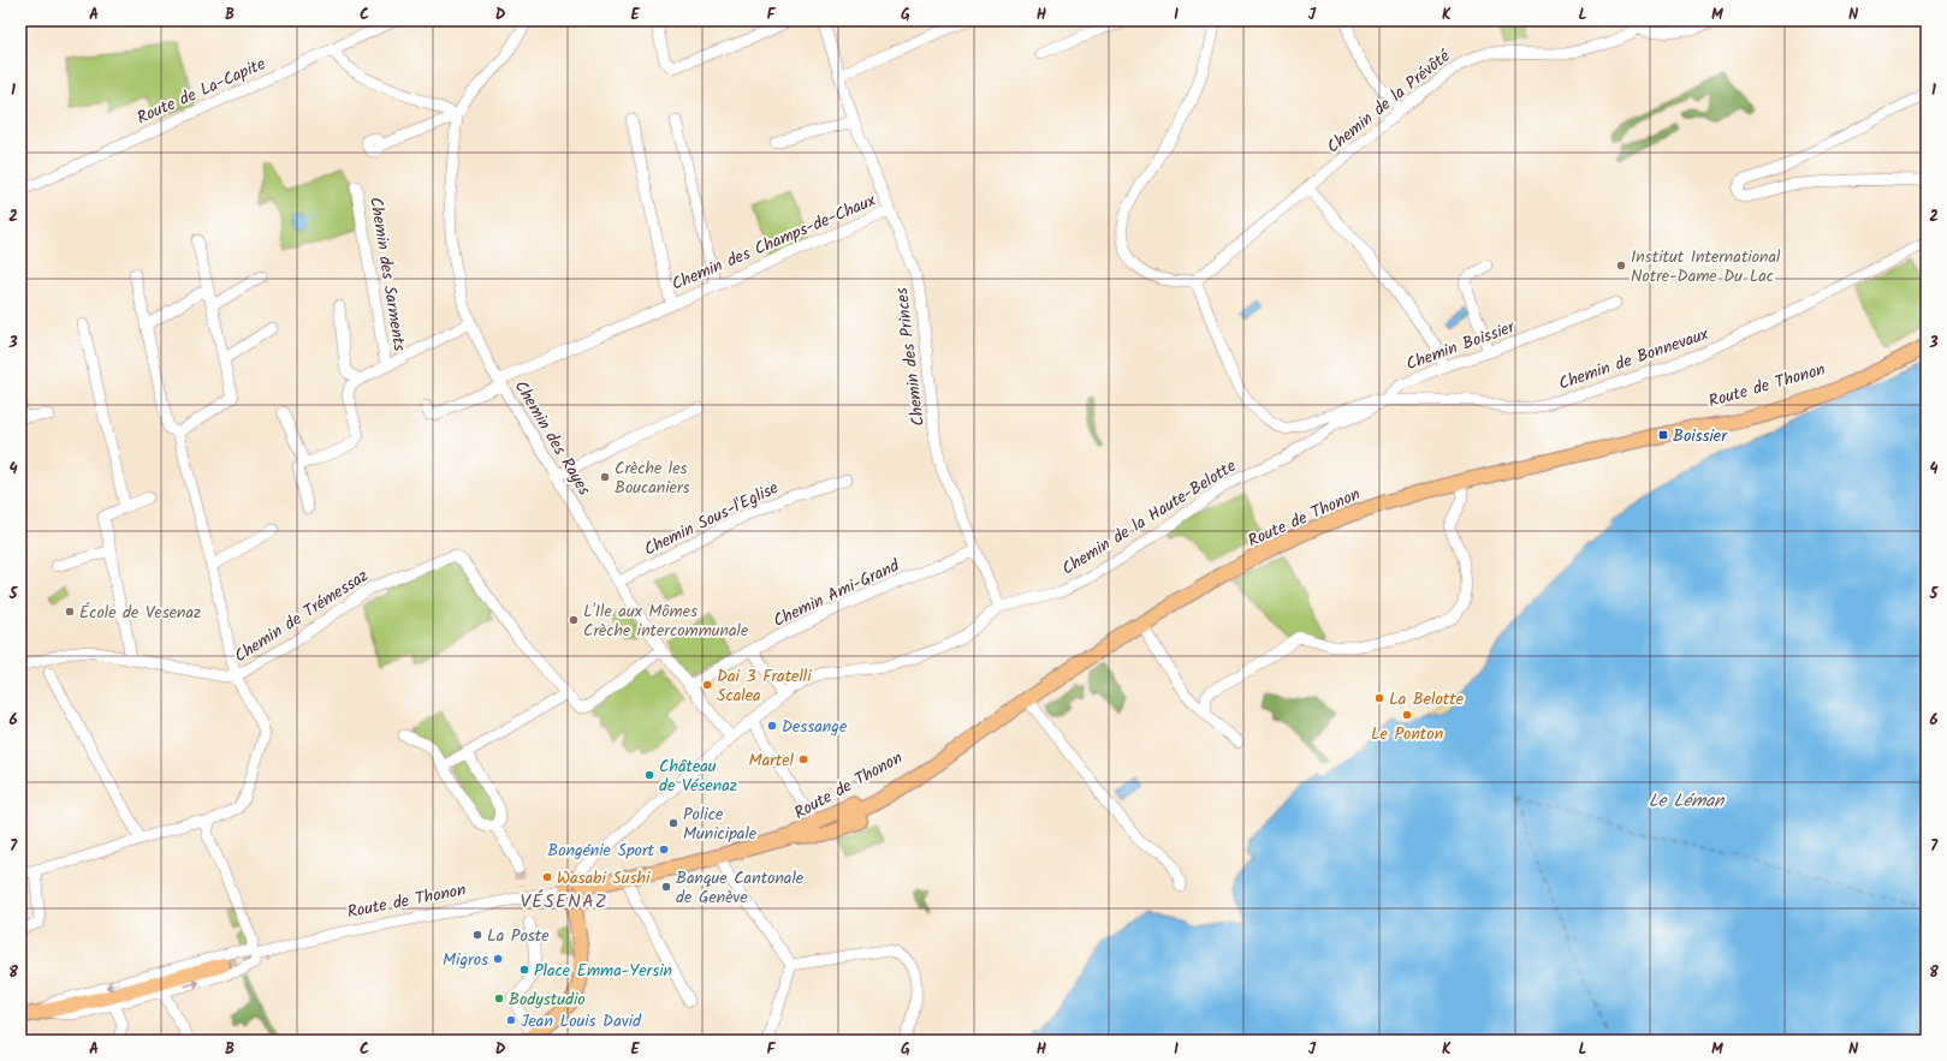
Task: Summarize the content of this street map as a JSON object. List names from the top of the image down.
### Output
{
  "streets": {
    "main road": ["Route de Thonon"],
    "street": [
      "Route de La-Capite",
      "Chemin de la Prévôté",
      "Chemin des Champs-de-Chaux",
      "Chemin des Sarments",
      "Chemin Boissier",
      "Chemin des Princes",
      "Chemin de Bonnevaux",
      "Chemin des Rayes",
      "Chemin de la Haute-Belotte",
      "Chemin Sous-l'Eglise",
      "Chemin Ami-Grand",
      "Chemin de Trémessaz"
    ]
  },
  "crossings": [
    ["Chemin de la Prévôté", "Chemin Boissier"],
    ["Chemin des Champs-de-Chaux", "Chemin des Princes"],
    ["Chemin des Champs-de-Chaux", "Chemin des Rayes"],
    ["Chemin des Sarments", "Chemin des Rayes"],
    ["Chemin Boissier", "Chemin de Bonnevaux"],
    ["Chemin Boissier", "Chemin de la Haute-Belotte"],
    ["Chemin des Princes", "Chemin de la Haute-Belotte"],
    ["Chemin des Princes", "Chemin Ami-Grand"],
    ["Chemin de Bonnevaux", "Chemin de la Haute-Belotte"],
    ["Chemin des Rayes", "Chemin Sous-l'Eglise"],
    ["Chemin des Rayes", "Chemin Ami-Grand"],
    ["Chemin des Rayes", "Chemin de Trémessaz"]
  ],
  "districts": ["VÉSENAZ"],
  "water": ["Le Léman"],
  "places": {
    "other": [
      "Institut International Notre-Dame Du Lac",
      "Crèche les Boucaniers",
      "École de Vesenaz",
      "L'Ile aux Mômes Crèche intercommunale",
      "Dai 3 Fratelli Scalea",
      "La Belotte",
      "Le Ponton",
      "Dessange",
      "Martel",
      "Château de Vésenaz",
      "Police Municipale",
      "Bongénie Sport",
      "Wasabi Sushi",
      "Banque Cantonale de Genève",
      "La Poste",
      "Migros",
      "Place Emma-Yersin",
      "Bodystudio",
      "Jean Louis David"
    ],
    "transit": ["Boissier"]
  },
  "grid": {
    "columns": [
      "A",
      "B",
      "C",
      "D",
      "E",
      "F",
      "G",
      "H",
      "I",
      "J",
      "K",
      "L",
      "M",
      "N"
    ],
    "rows": [
      "1",
      "2",
      "3",
      "4",
      "5",
      "6",
      "7",
      "8"
    ]
  }
}
